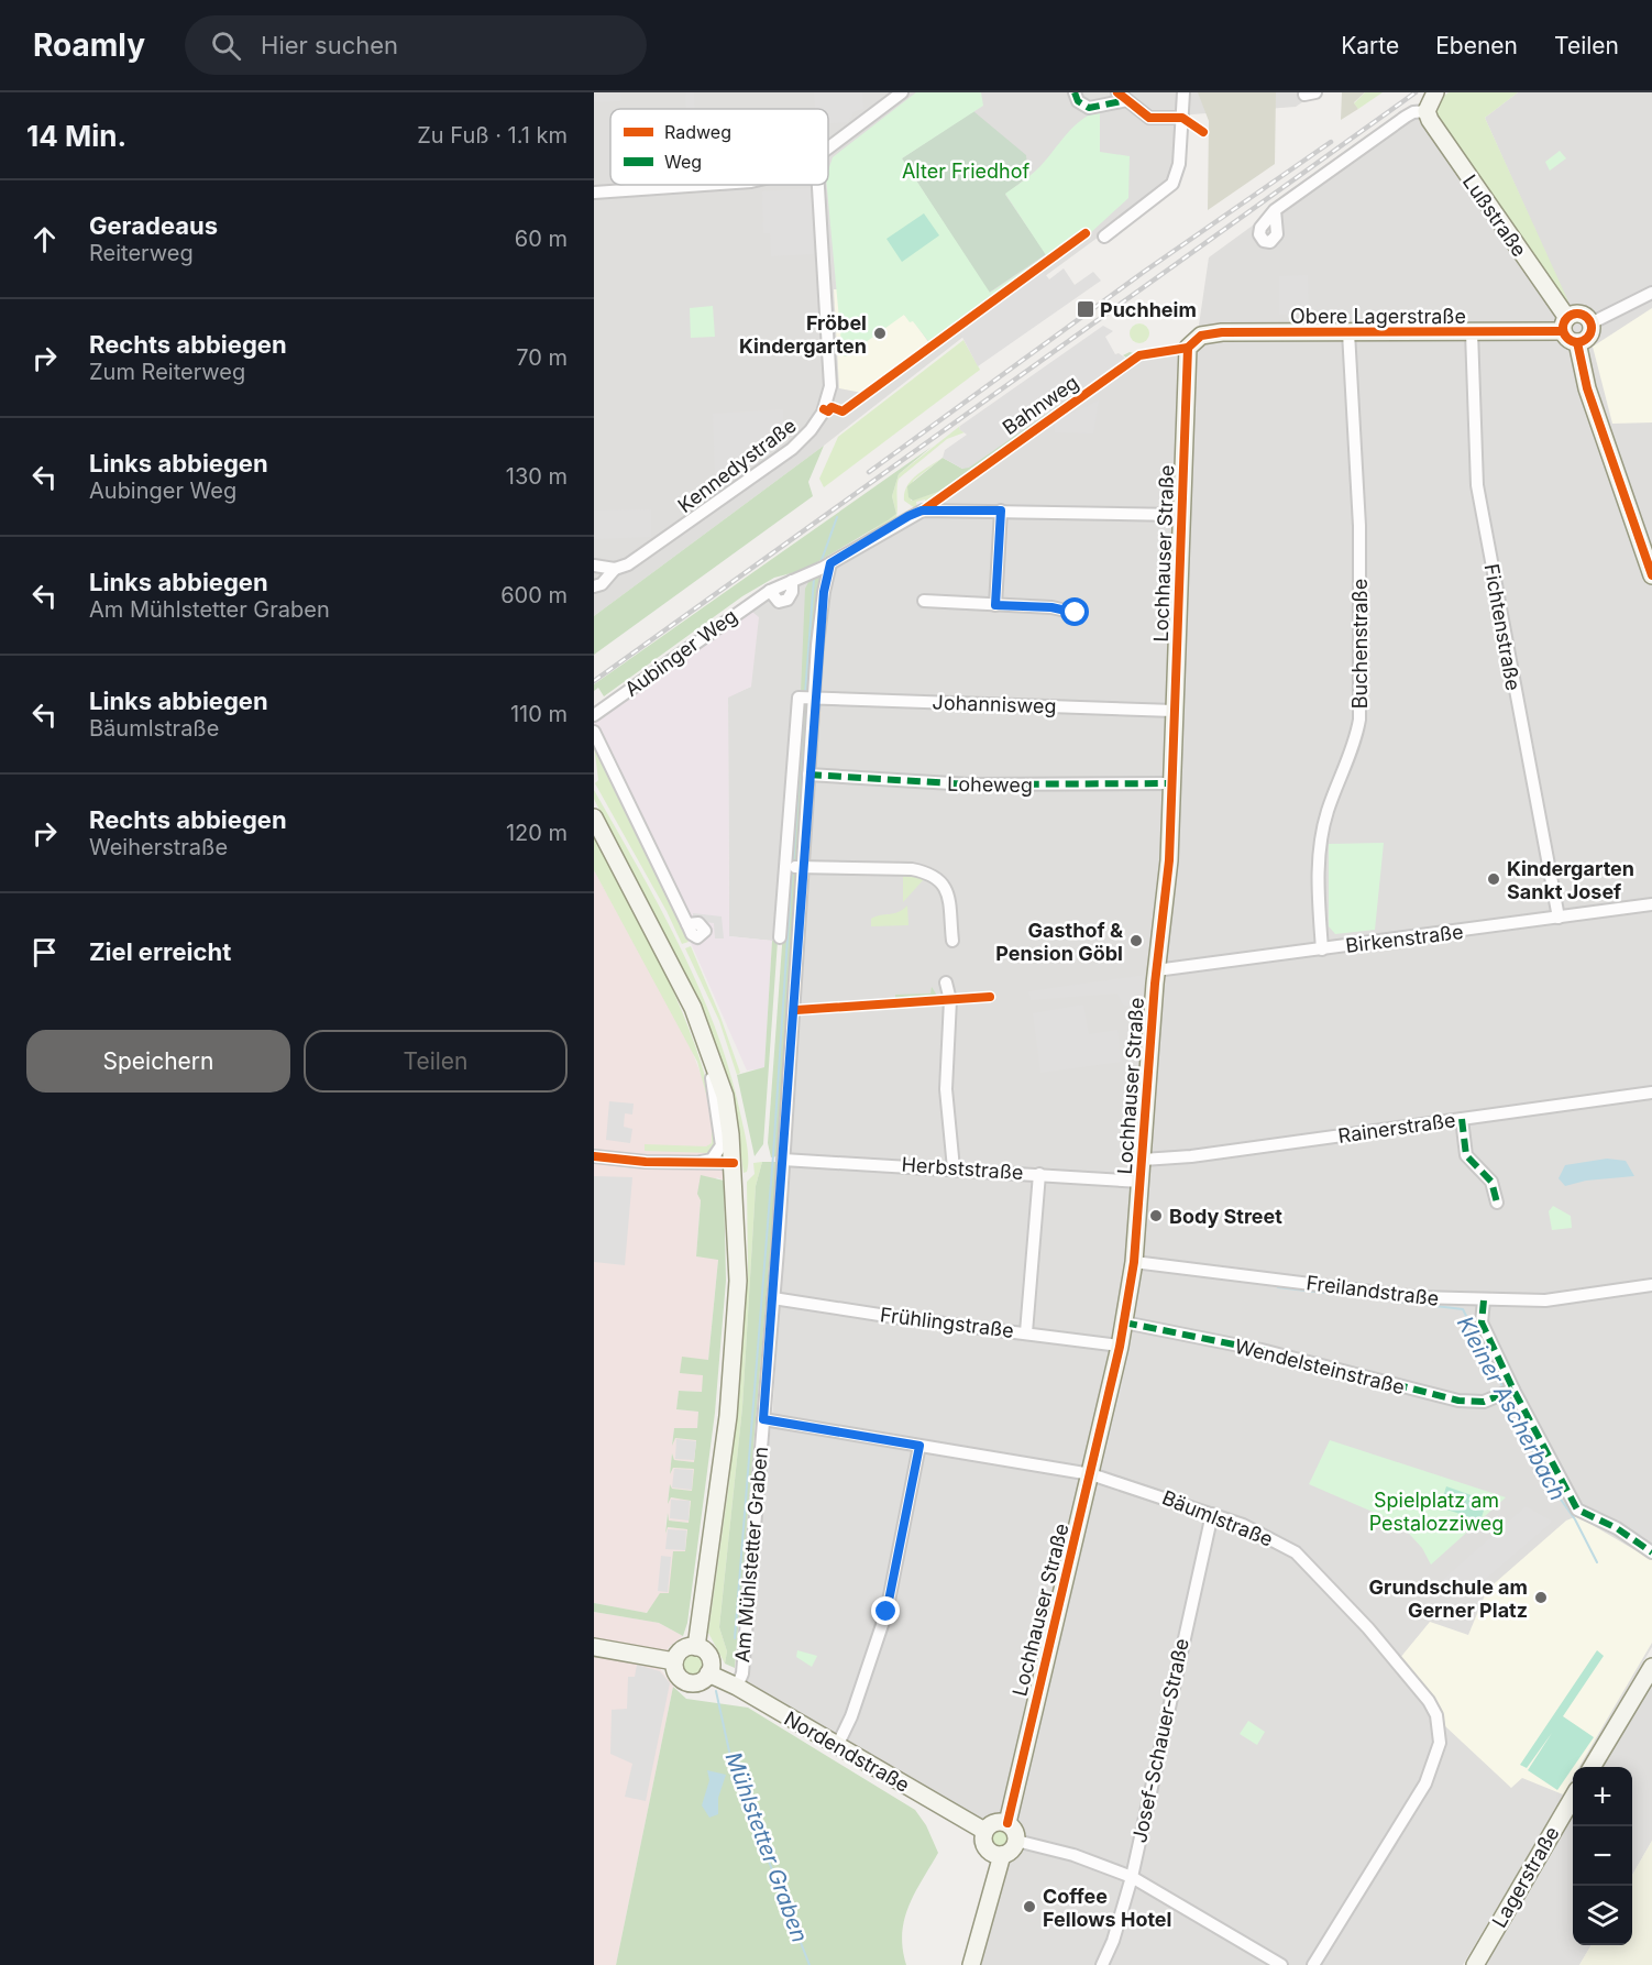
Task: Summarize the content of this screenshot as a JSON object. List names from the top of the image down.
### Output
{
  "streets": {
    "street": [
      "Lußstraße",
      "Obere Lagerstraße",
      "Kennedystraße",
      "Lochhauser Straße",
      "Fichtenstraße",
      "Buchenstraße",
      "Aubinger Weg",
      "Johannisweg",
      "Loheweg",
      "Birkenstraße",
      "Rainerstraße",
      "Herbststraße",
      "Freilandstraße",
      "Frühlingstraße",
      "Wendelsteinstraße",
      "Bäumlstraße",
      "Am Mühlstetter Graben",
      "Josef-Schauer-Straße",
      "Nordendstraße",
      "Lagerstraße"
    ],
    "cycle path": ["Bahnweg"]
  },
  "crossings": [
    ["Lußstraße", "Obere Lagerstraße"],
    ["Obere Lagerstraße", "Lochhauser Straße"],
    ["Obere Lagerstraße", "Fichtenstraße"],
    ["Obere Lagerstraße", "Buchenstraße"],
    ["Lochhauser Straße", "Aubinger Weg"],
    ["Lochhauser Straße", "Johannisweg"],
    ["Lochhauser Straße", "Loheweg"],
    ["Lochhauser Straße", "Birkenstraße"],
    ["Lochhauser Straße", "Rainerstraße"],
    ["Lochhauser Straße", "Herbststraße"],
    ["Lochhauser Straße", "Freilandstraße"],
    ["Lochhauser Straße", "Frühlingstraße"],
    ["Lochhauser Straße", "Wendelsteinstraße"],
    ["Lochhauser Straße", "Bäumlstraße"],
    ["Lochhauser Straße", "Nordendstraße"],
    ["Fichtenstraße", "Birkenstraße"],
    ["Buchenstraße", "Birkenstraße"],
    ["Aubinger Weg", "Am Mühlstetter Graben"],
    ["Johannisweg", "Am Mühlstetter Graben"],
    ["Loheweg", "Am Mühlstetter Graben"],
    ["Herbststraße", "Am Mühlstetter Graben"],
    ["Frühlingstraße", "Am Mühlstetter Graben"],
    ["Bäumlstraße", "Am Mühlstetter Graben"],
    ["Bäumlstraße", "Josef-Schauer-Straße"],
    ["Am Mühlstetter Graben", "Nordendstraße"]
  ],
  "water": ["Kleiner Ascherbach", "Mühlstetter Graben"],
  "parks": ["Alter Friedhof", "Spielplatz am Pestalozziweg"],
  "places": {
    "transit": ["Puchheim"],
    "other": [
      "Fröbel Kindergarten",
      "Kindergarten Sankt Josef",
      "Gasthof & Pension Göbl",
      "Body Street",
      "Grundschule am Gerner Platz",
      "Coffee Fellows Hotel"
    ]
  },
  "legend": ["Radweg", "Weg"],
  "page": {
    "header": "Roamly",
    "search": "Hier suchen",
    "nav": ["Karte", "Ebenen", "Teilen"],
    "heading": ["14 Min.", "Zu Fuß · 1.1 km"],
    "list": [
      ["Geradeaus", "Reiterweg", "60 m"],
      ["Rechts abbiegen", "Zum Reiterweg", "70 m"],
      ["Links abbiegen", "Aubinger Weg", "130 m"],
      ["Links abbiegen", "Am Mühlstetter Graben", "600 m"],
      ["Links abbiegen", "Bäumlstraße", "110 m"],
      ["Rechts abbiegen", "Weiherstraße", "120 m"],
      "Ziel erreicht"
    ],
    "buttons": ["Speichern", "Teilen"],
    "map_buttons": ["+", "−"]
  }
}
